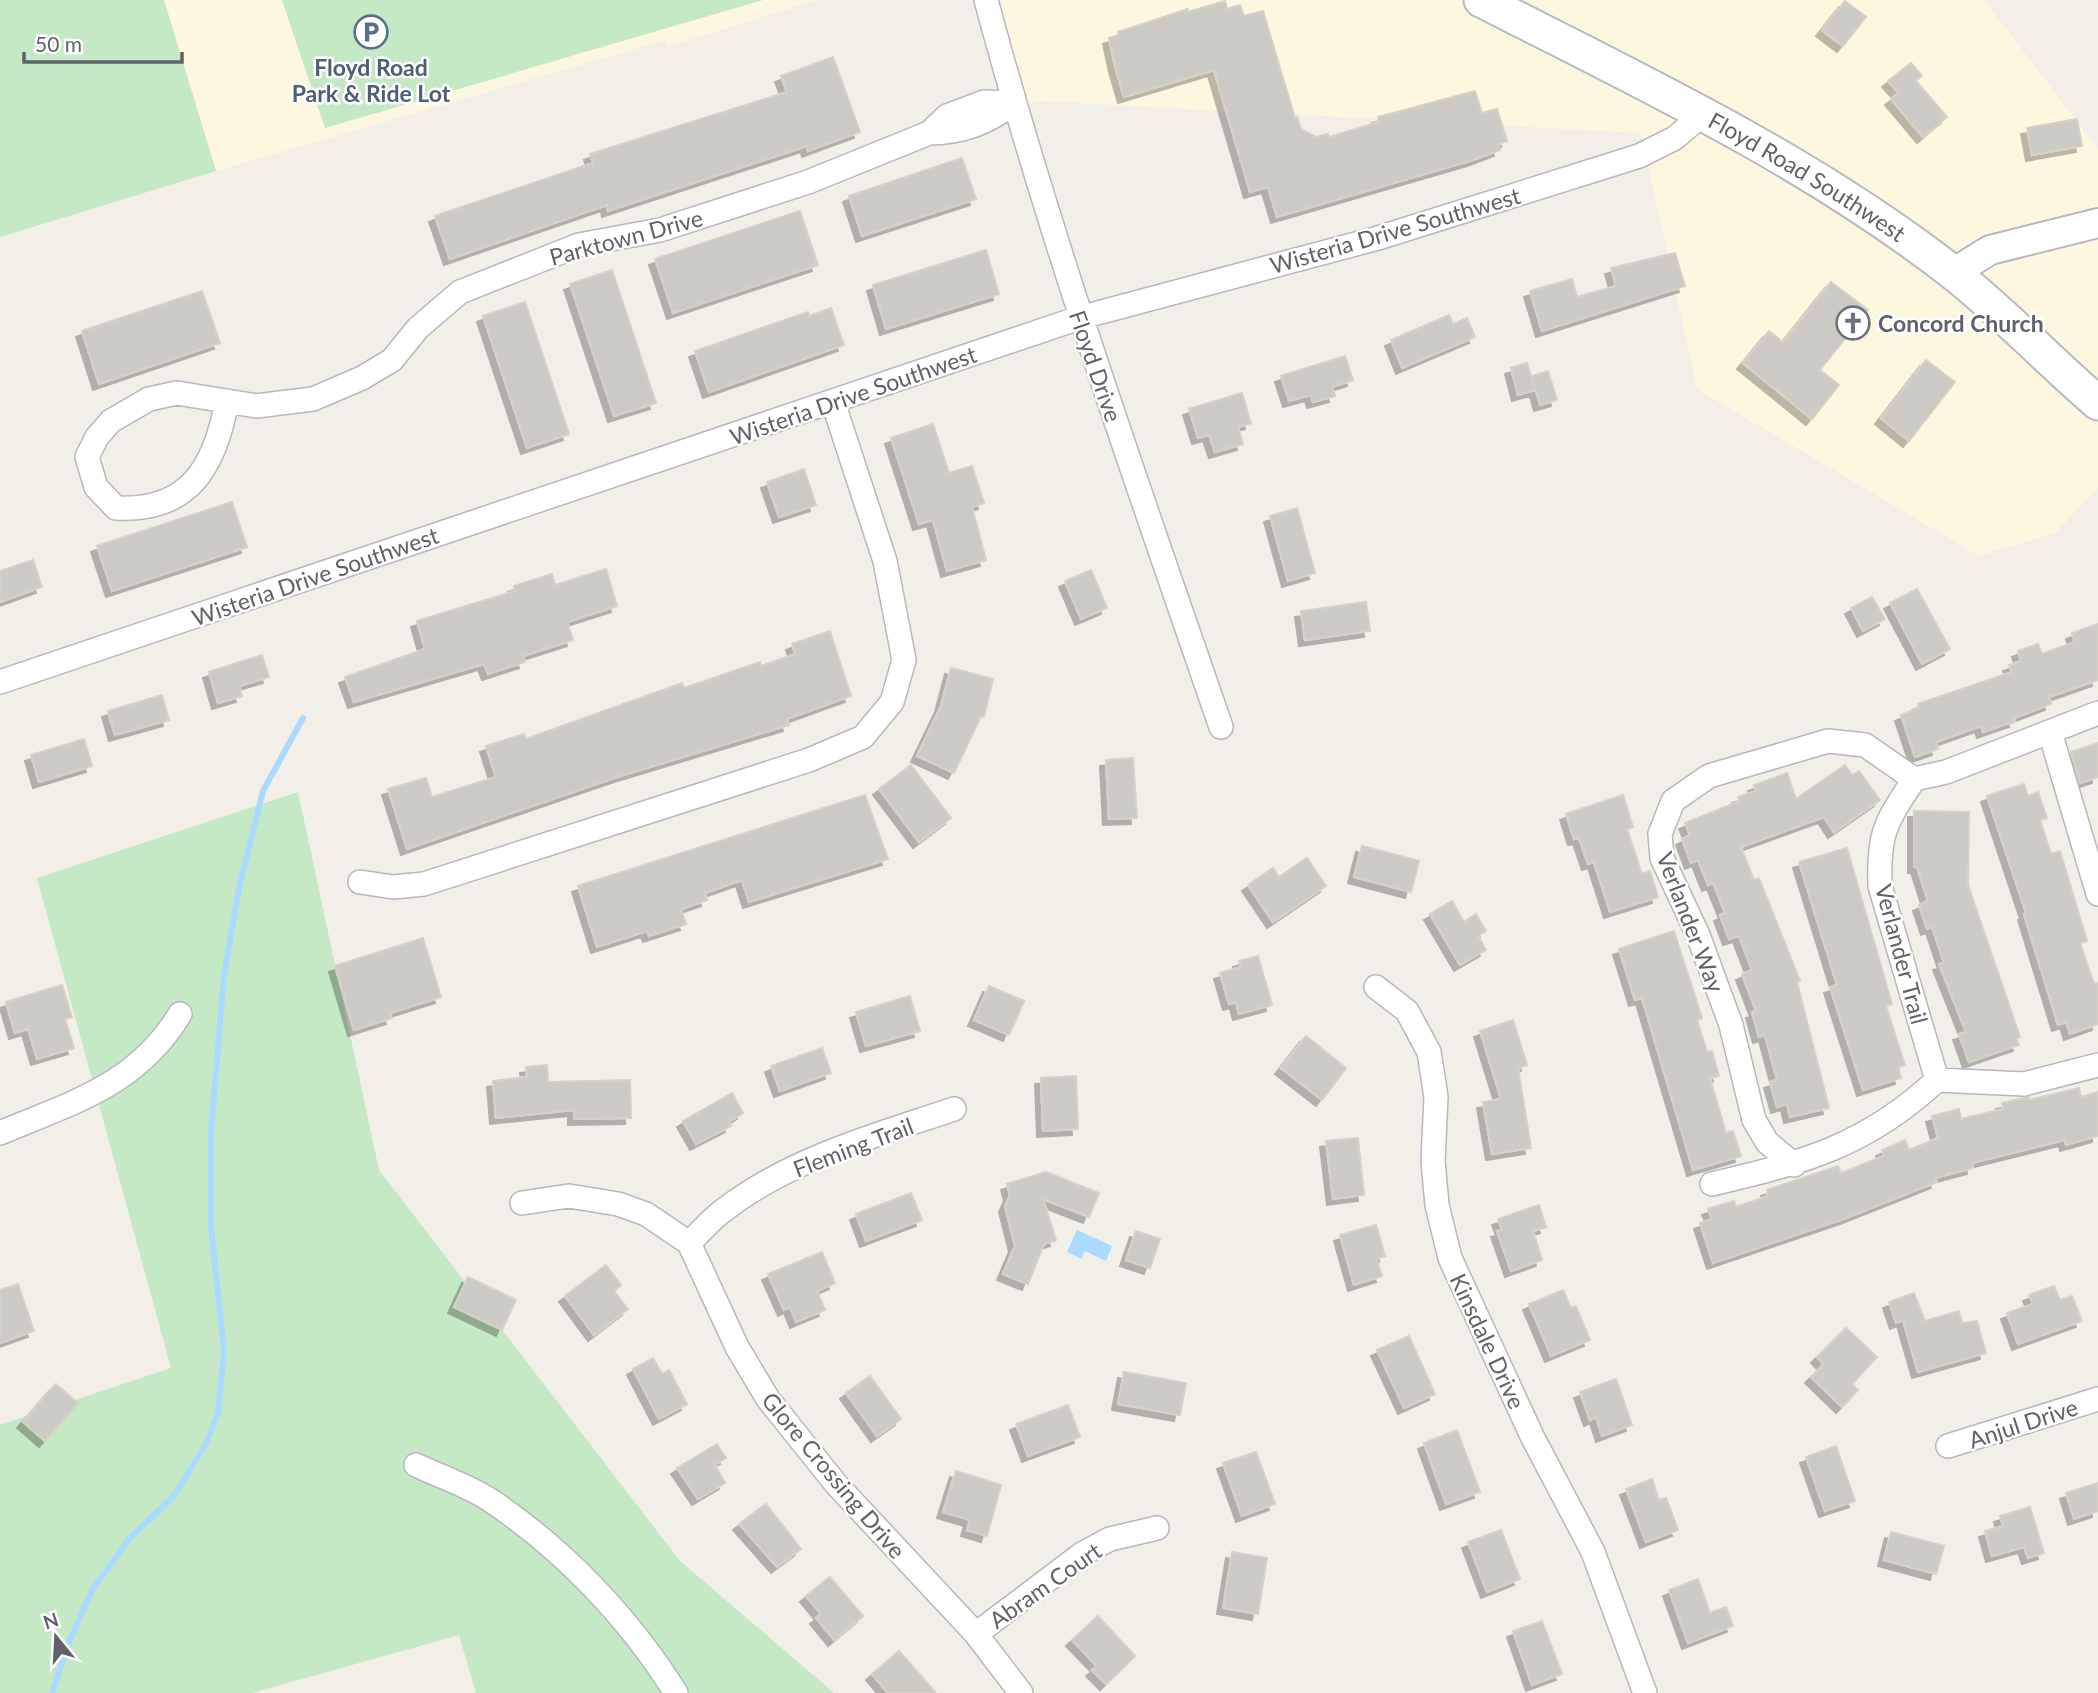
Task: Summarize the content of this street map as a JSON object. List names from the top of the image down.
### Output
{
  "streets": {
    "main road": ["Floyd Road Southwest"],
    "street": [
      "Wisteria Drive Southwest",
      "Parktown Drive",
      "Floyd Drive",
      "Verlander Way",
      "Verlander Trail",
      "Fleming Trail",
      "Kinsdale Drive",
      "Anjul Drive",
      "Glore Crossing Drive",
      "Abram Court"
    ]
  },
  "crossings": [
    ["Floyd Road Southwest", "Wisteria Drive Southwest"],
    ["Wisteria Drive Southwest", "Floyd Drive"],
    ["Parktown Drive", "Floyd Drive"],
    ["Verlander Way", "Verlander Trail"],
    ["Fleming Trail", "Glore Crossing Drive"],
    ["Glore Crossing Drive", "Abram Court"]
  ],
  "places": {
    "parking": ["Floyd Road Park & Ride Lot"],
    "church": ["Concord Church"]
  },
  "scale_bar": "50 m",
  "north": "top"
}
